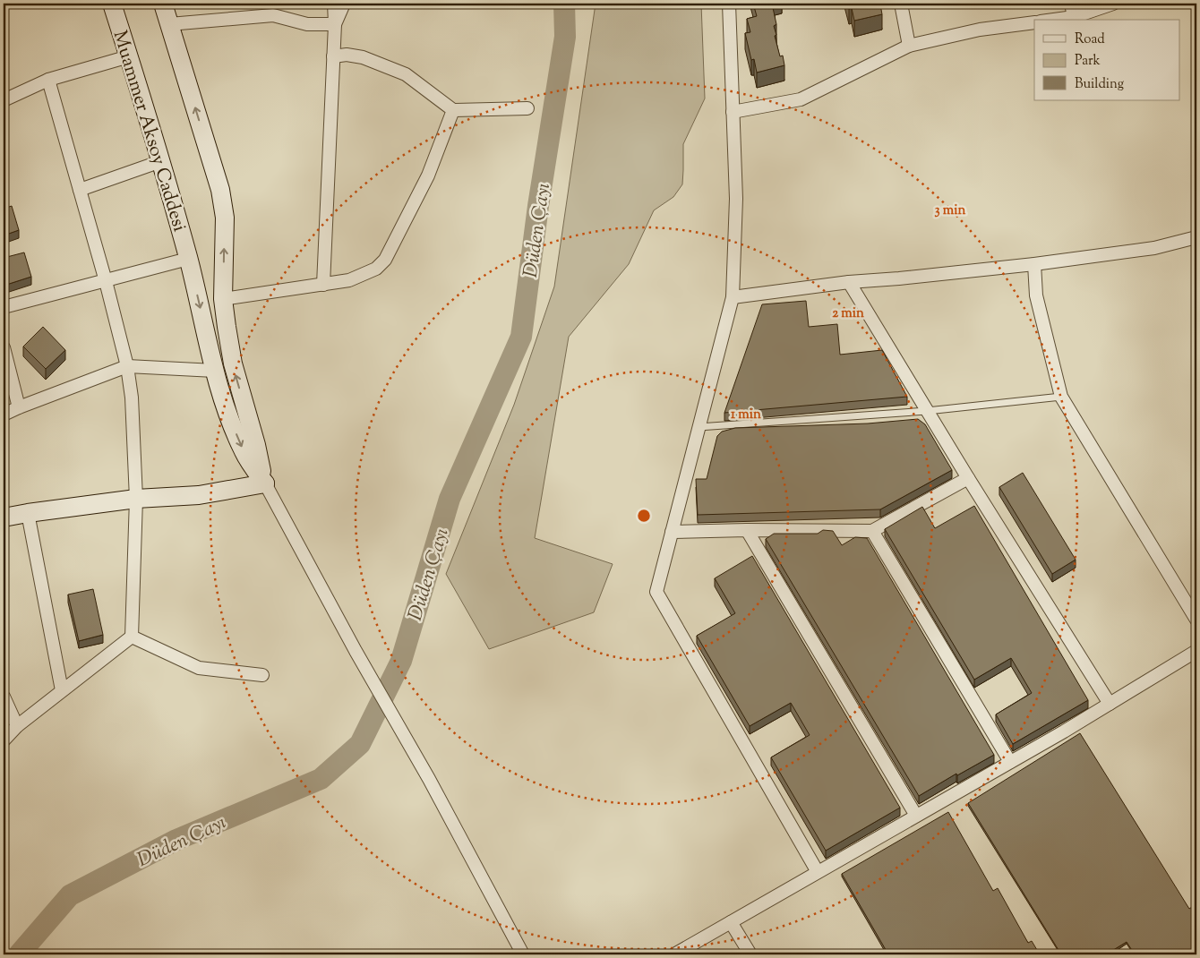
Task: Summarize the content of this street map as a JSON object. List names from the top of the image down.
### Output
{
  "streets": {
    "main road": ["Muammer Aksoy Caddesi"]
  },
  "water": ["Düden Çayı"],
  "legend": ["Road", "Park", "Building"],
  "rings": ["3 min", "2 min", "1 min"]
}
